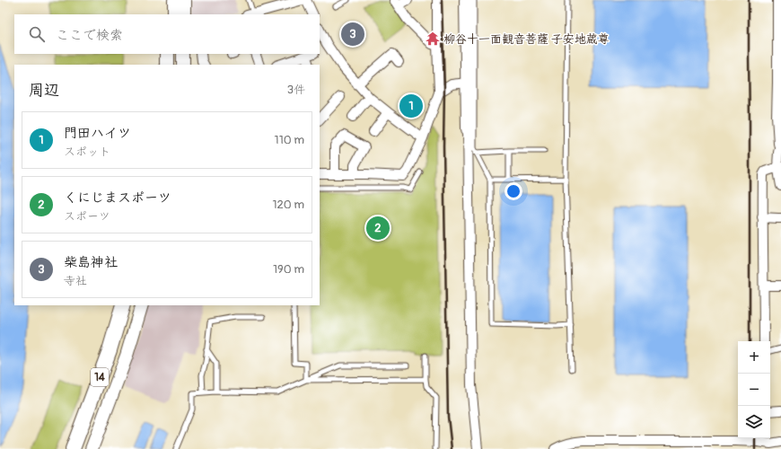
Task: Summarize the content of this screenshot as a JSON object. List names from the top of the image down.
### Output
{
  "streets": {
    "main road": ["14"]
  },
  "places": {
    "temple": ["柳谷十一面観音菩薩 子安地蔵尊"]
  },
  "page": {
    "search": "ここで検索",
    "pins": ["3", "1", "2"],
    "heading": ["周辺", "3件"],
    "list": [
      {
        "mark": "1",
        "name": "門田ハイツ",
        "note": "スポット",
        "value": "110 m"
      },
      {
        "mark": "2",
        "name": "くにじまスポーツ",
        "note": "スポーツ",
        "value": "120 m"
      },
      {
        "mark": "3",
        "name": "柴島神社",
        "note": "寺社",
        "value": "190 m"
      }
    ],
    "map_buttons": ["+", "−"]
  }
}
